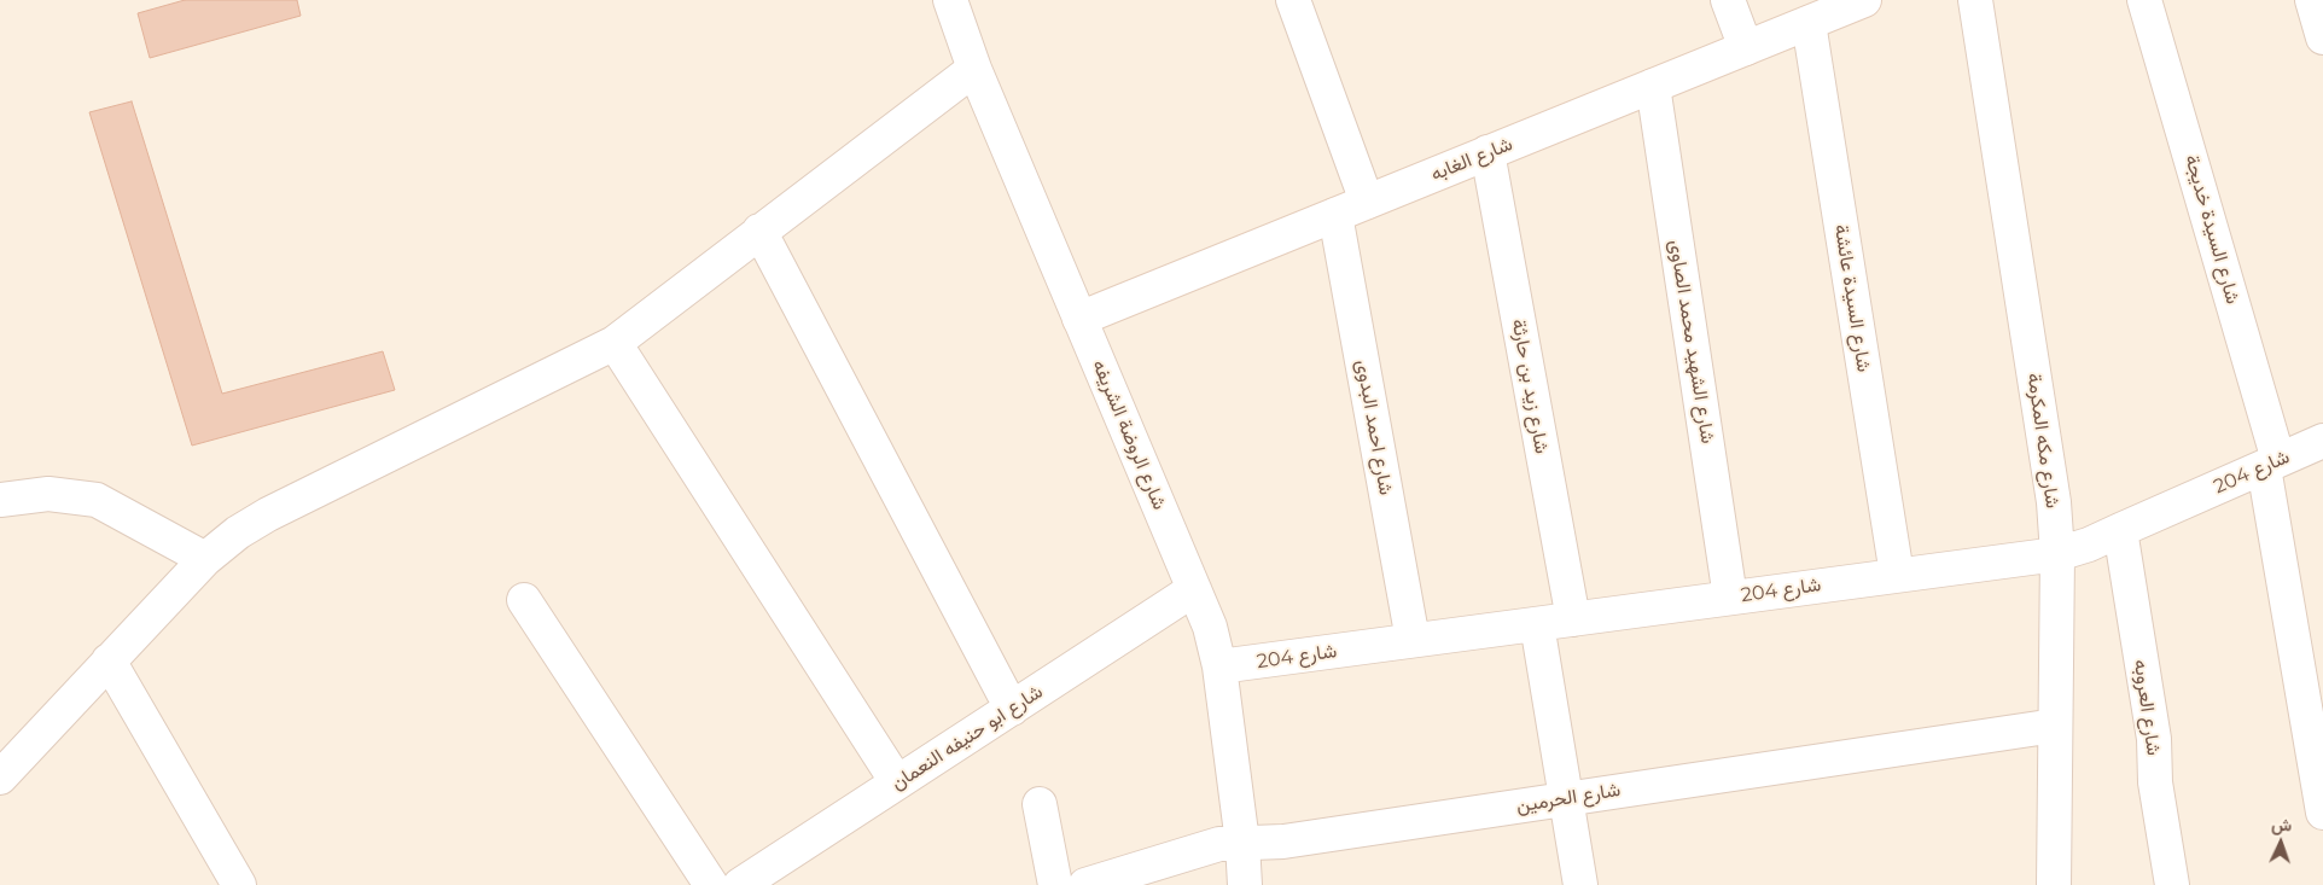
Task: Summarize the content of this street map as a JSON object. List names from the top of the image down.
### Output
{
  "streets": {
    "street": [
      "شارع الغابه",
      "شارع السيدة خديجة",
      "شارع السيدة عائشة",
      "شارع الشهيد محمد الصاوى",
      "شارع زيد بن حارثة",
      "شارع احمد البدوى",
      "شارع الروضة الشريفه",
      "شارع مكه المكرمة",
      "شارع 204",
      "شارع العروبه",
      "شارع ابو حنيفه النعمان",
      "شارع الحرمين"
    ]
  },
  "crossings": [
    ["شارع الغابه", "شارع السيدة عائشة"],
    ["شارع الغابه", "شارع الشهيد محمد الصاوى"],
    ["شارع الغابه", "شارع زيد بن حارثة"],
    ["شارع الغابه", "شارع احمد البدوى"],
    ["شارع الغابه", "شارع الروضة الشريفه"],
    ["شارع السيدة خديجة", "شارع 204"],
    ["شارع السيدة عائشة", "شارع 204"],
    ["شارع الشهيد محمد الصاوى", "شارع 204"],
    ["شارع زيد بن حارثة", "شارع 204"],
    ["شارع احمد البدوى", "شارع 204"],
    ["شارع الروضة الشريفه", "شارع 204"],
    ["شارع الروضة الشريفه", "شارع ابو حنيفه النعمان"],
    ["شارع الروضة الشريفه", "شارع الحرمين"],
    ["شارع مكه المكرمة", "شارع 204"],
    ["شارع مكه المكرمة", "شارع الحرمين"],
    ["شارع 204", "شارع العروبه"]
  ],
  "north": "top"
}
